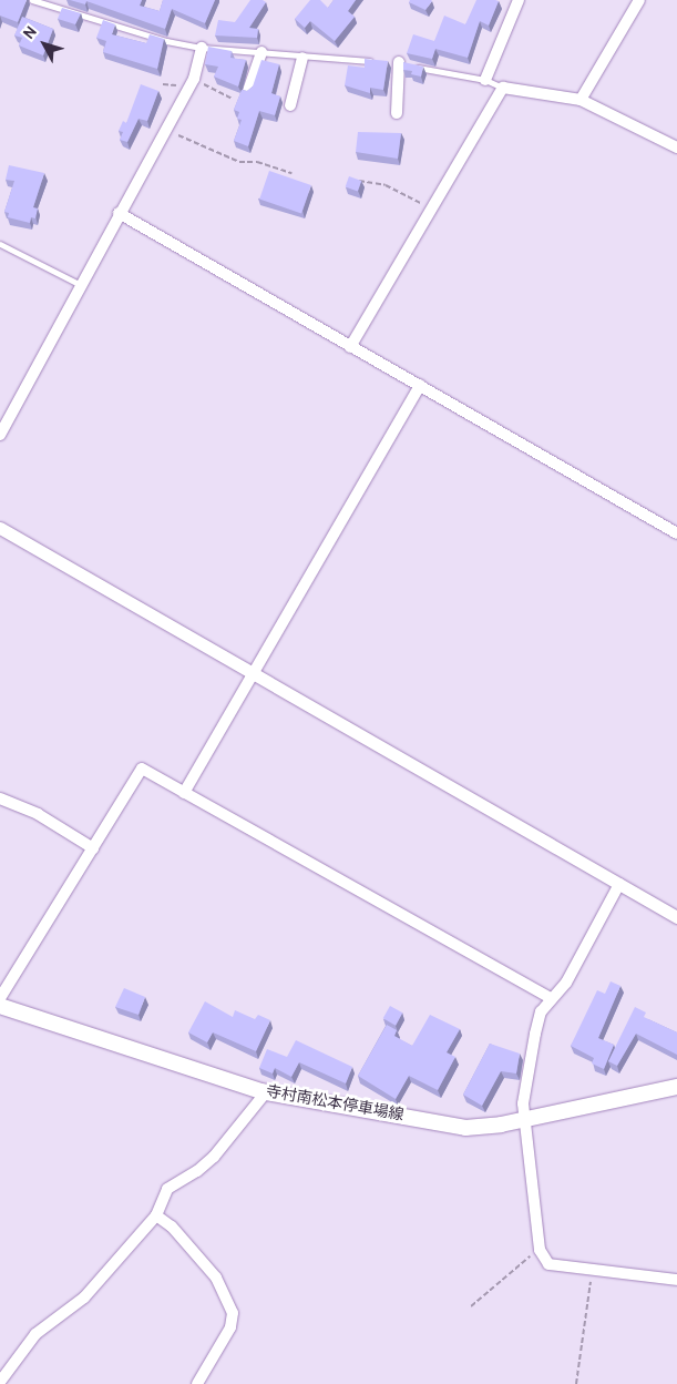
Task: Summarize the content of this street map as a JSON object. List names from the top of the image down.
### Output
{
  "streets": {
    "main road": ["寺村南松本停車場線"]
  },
  "north": "top left"
}
